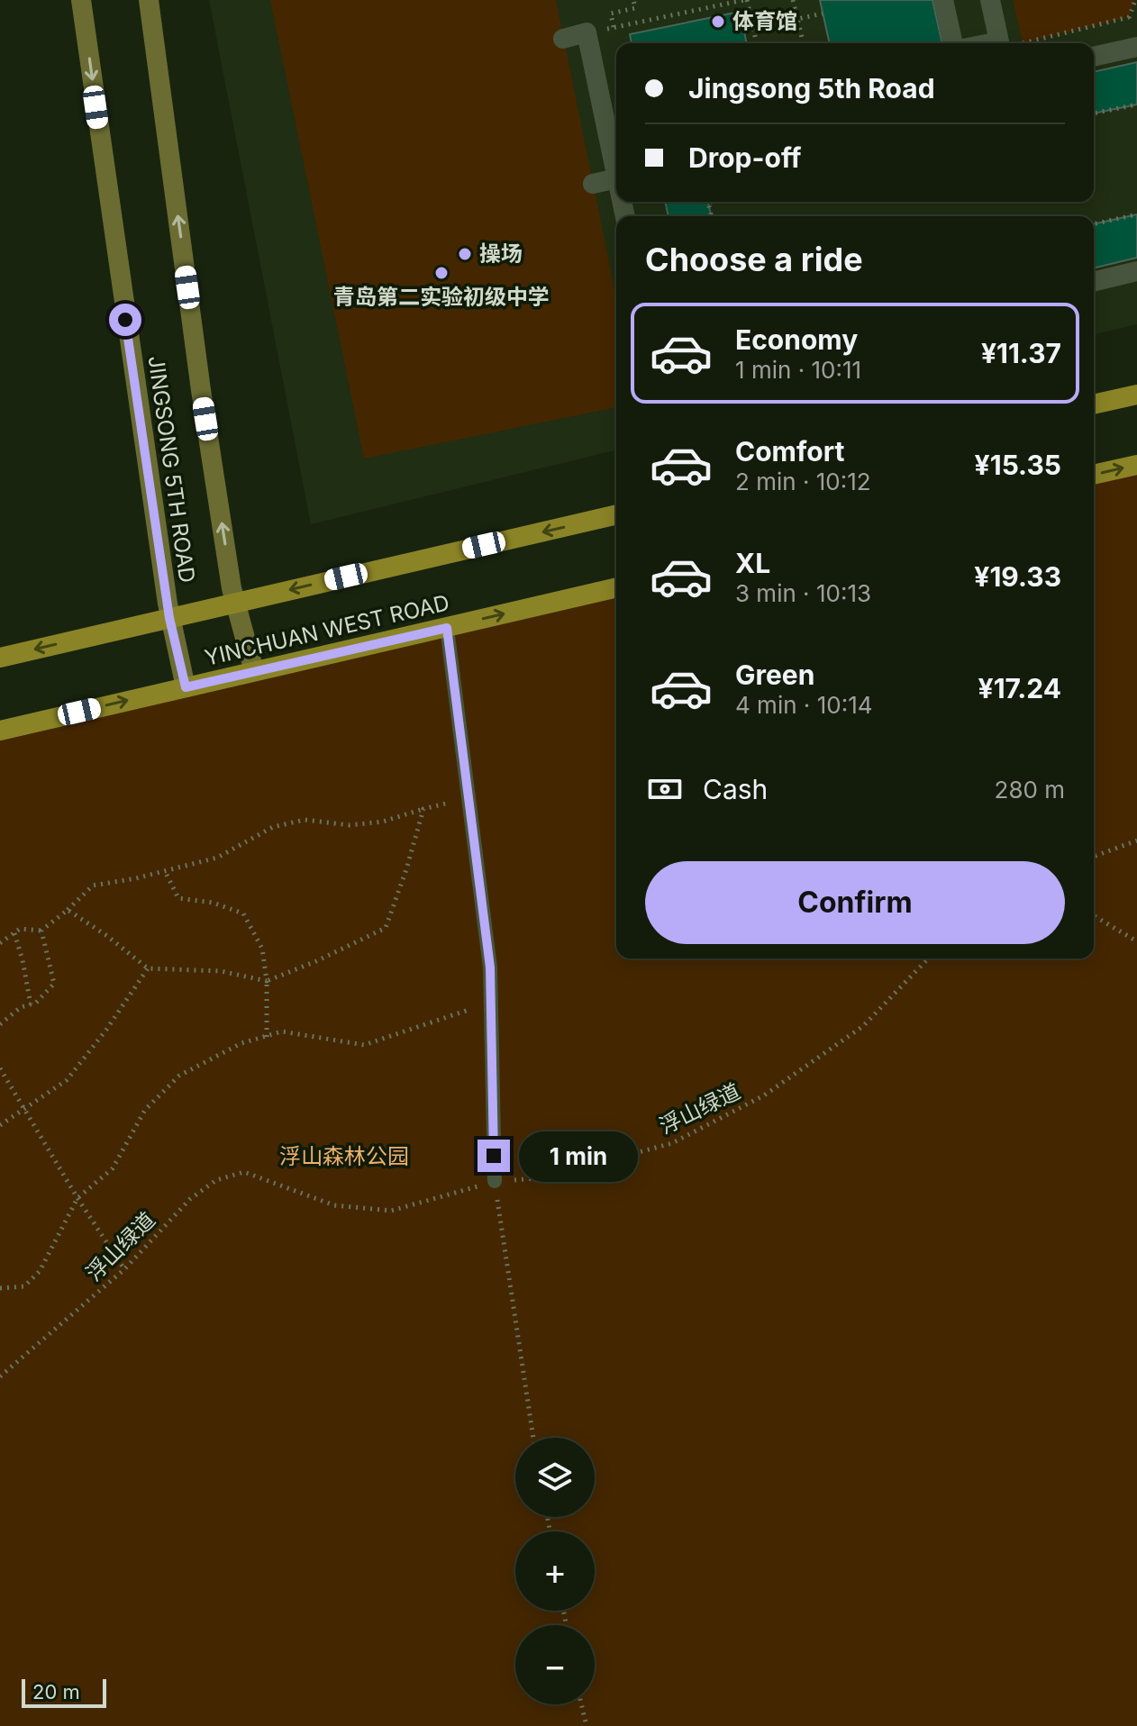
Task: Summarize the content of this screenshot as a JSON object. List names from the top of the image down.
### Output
{
  "streets": {
    "main road": ["JINGSONG 5TH ROAD", "YINCHUAN WEST ROAD"],
    "path": ["浮山绿道"]
  },
  "crossings": [
    ["JINGSONG 5TH ROAD", "YINCHUAN WEST ROAD"]
  ],
  "parks": ["浮山森林公园"],
  "places": ["体育馆", "操场", "青岛第二实验初级中学"],
  "scale_bar": "20 m",
  "page": {
    "banner": ["Jingsong 5th Road", "Drop-off"],
    "heading": "Choose a ride",
    "list": [
      {
        "name": "Economy",
        "note": "1 min · 10:11",
        "value": "¥11.37"
      },
      {
        "name": "Comfort",
        "note": "2 min · 10:12",
        "value": "¥15.35"
      },
      {
        "name": "XL",
        "note": "3 min · 10:13",
        "value": "¥19.33"
      },
      {
        "name": "Green",
        "note": "4 min · 10:14",
        "value": "¥17.24"
      }
    ],
    "pay": ["Cash", "280 m"],
    "buttons": "Confirm",
    "bubble": "1 min",
    "map_buttons": ["+", "−"],
    "scale": "20 m"
  }
}
